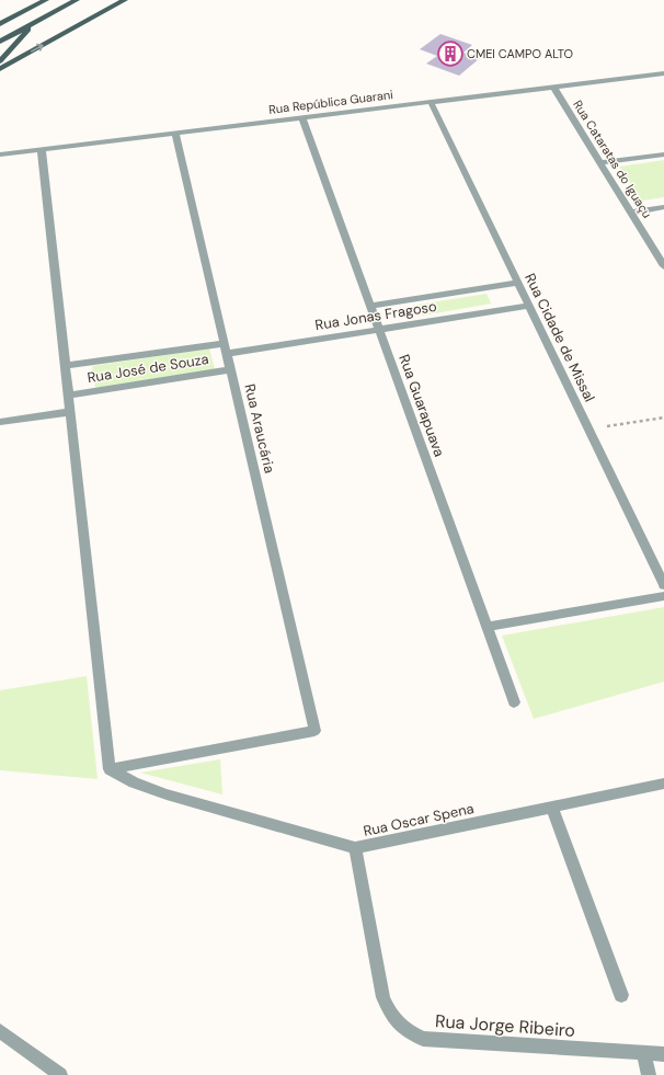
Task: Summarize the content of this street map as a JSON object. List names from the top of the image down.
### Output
{
  "streets": {
    "street": [
      "Rua República Guarani",
      "Rua Cataratas do Iguaçu",
      "Rua Jonas Fragoso",
      "Rua Cidade de Missal",
      "Rua José de Souza",
      "Rua Guarapuava",
      "Rua Araucária",
      "Rua Oscar Spena",
      "Rua Jorge Ribeiro"
    ]
  },
  "crossings": [
    ["Rua República Guarani", "Rua Cataratas do Iguaçu"],
    ["Rua República Guarani", "Rua Cidade de Missal"],
    ["Rua República Guarani", "Rua Guarapuava"],
    ["Rua República Guarani", "Rua Araucária"],
    ["Rua Jonas Fragoso", "Rua Cidade de Missal"],
    ["Rua Jonas Fragoso", "Rua Guarapuava"],
    ["Rua Jonas Fragoso", "Rua Araucária"],
    ["Rua José de Souza", "Rua Araucária"],
    ["Rua Araucária", "Rua Oscar Spena"],
    ["Rua Oscar Spena", "Rua Jorge Ribeiro"]
  ],
  "places": {
    "building": ["CMEI CAMPO ALTO"]
  }
}
